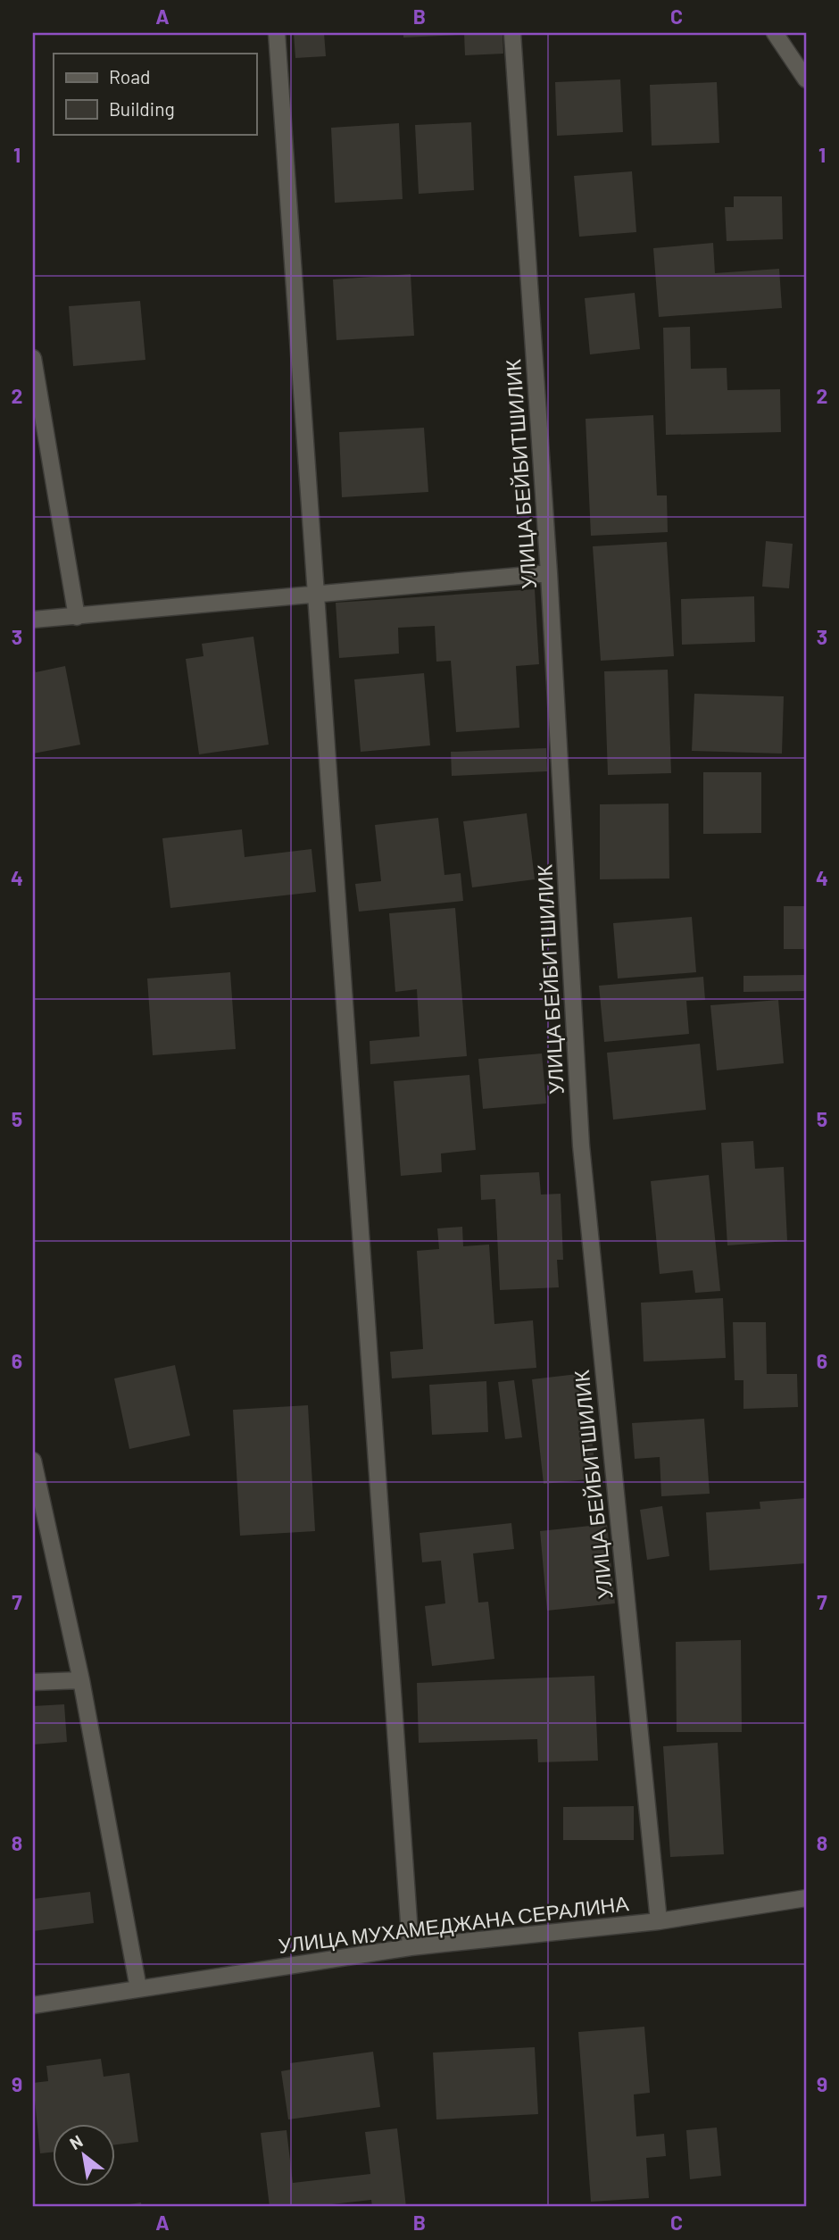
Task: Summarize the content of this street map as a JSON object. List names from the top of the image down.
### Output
{
  "streets": {
    "street": ["УЛИЦА БЕЙБИТШИЛИК", "УЛИЦА МУХАМЕДЖАНА СЕРАЛИНА"]
  },
  "crossings": [
    ["УЛИЦА БЕЙБИТШИЛИК", "УЛИЦА МУХАМЕДЖАНА СЕРАЛИНА"]
  ],
  "legend": ["Road", "Building"],
  "north": "top left",
  "grid": {
    "columns": ["A", "B", "C"],
    "rows": [
      "1",
      "2",
      "3",
      "4",
      "5",
      "6",
      "7",
      "8",
      "9"
    ]
  }
}
